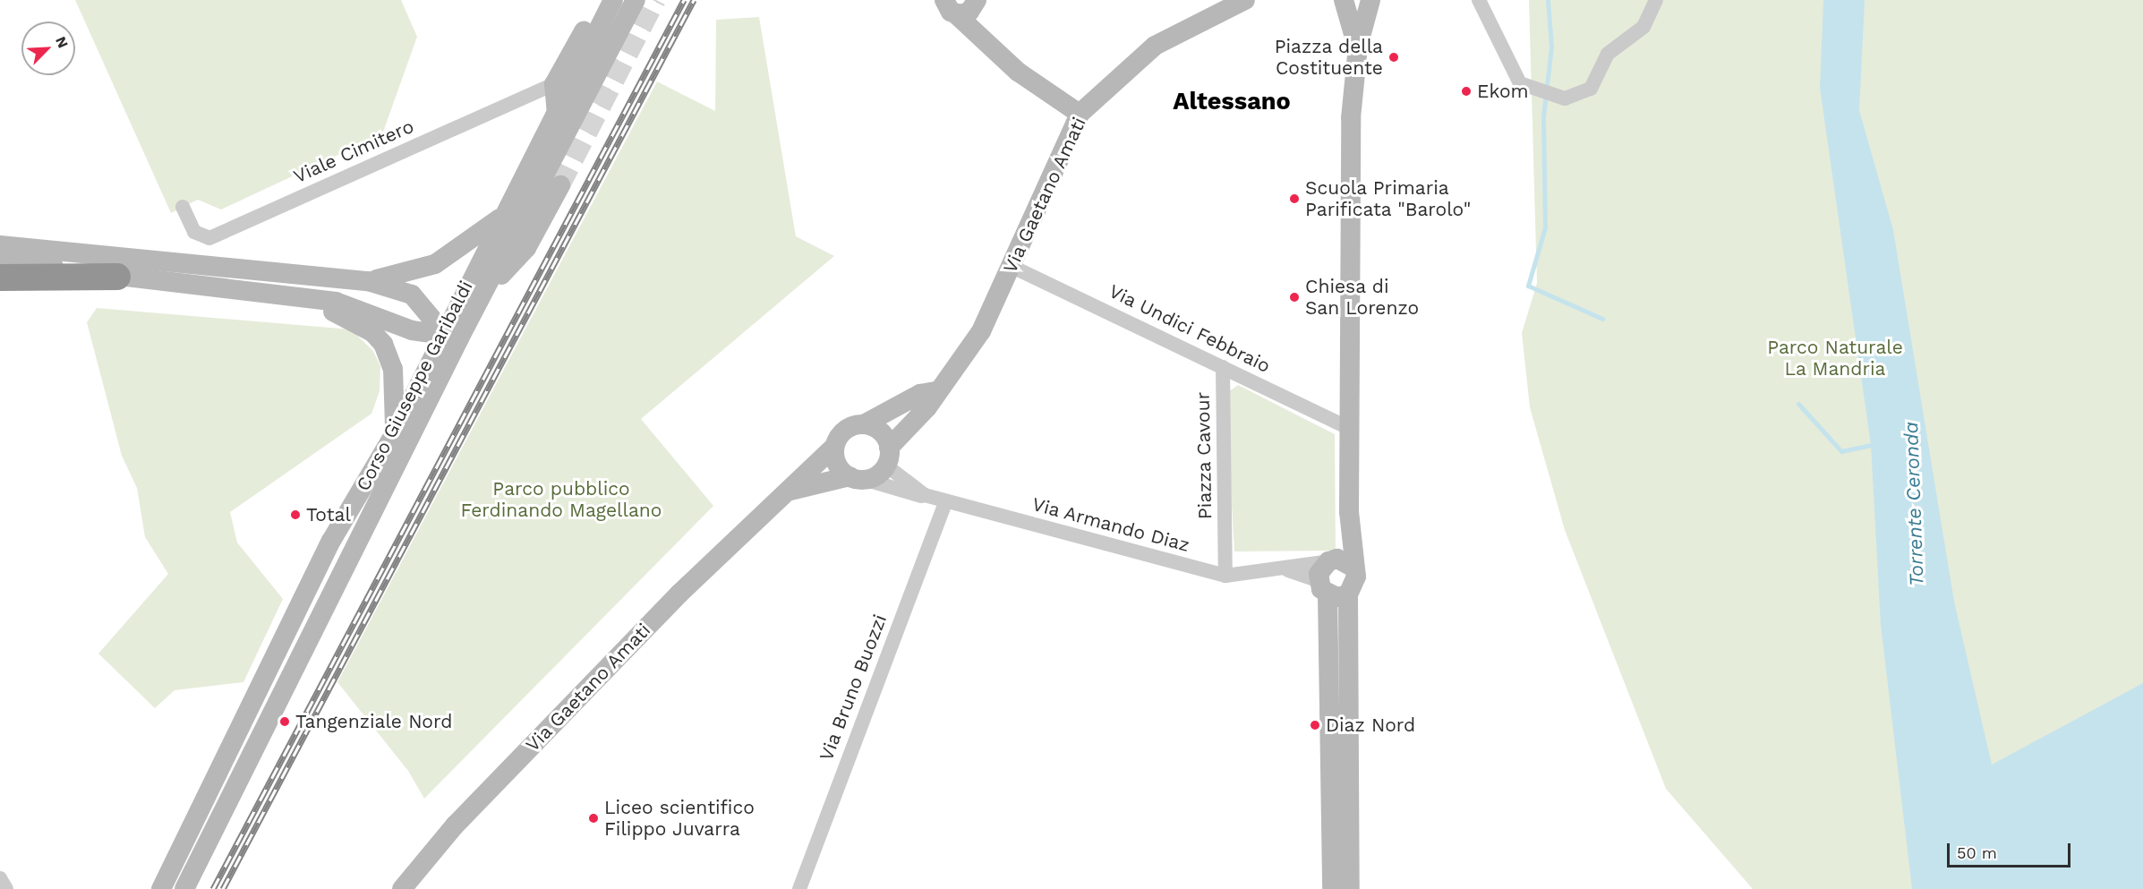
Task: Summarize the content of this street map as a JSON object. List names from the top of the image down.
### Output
{
  "streets": {
    "street": [
      "Viale Cimitero",
      "Via Gaetano Amati",
      "Via Undici Febbraio",
      "Corso Giuseppe Garibaldi",
      "Piazza Cavour",
      "Via Armando Diaz",
      "Via Bruno Buozzi"
    ]
  },
  "crossings": [
    ["Via Gaetano Amati", "Via Undici Febbraio"],
    ["Via Gaetano Amati", "Via Armando Diaz"],
    ["Via Undici Febbraio", "Piazza Cavour"],
    ["Piazza Cavour", "Via Armando Diaz"],
    ["Via Armando Diaz", "Via Bruno Buozzi"]
  ],
  "districts": ["Altessano"],
  "water": ["Torrente Ceronda"],
  "parks": ["Parco Naturale La Mandria", "Parco pubblico Ferdinando Magellano"],
  "places": [
    "Piazza della Costituente",
    "Ekom",
    "Scuola Primaria Parificata \"Barolo\"",
    "Chiesa di San Lorenzo",
    "Total",
    "Tangenziale Nord",
    "Diaz Nord",
    "Liceo scientifico Filippo Juvarra"
  ],
  "scale_bar": "50 m",
  "north": "top right"
}
